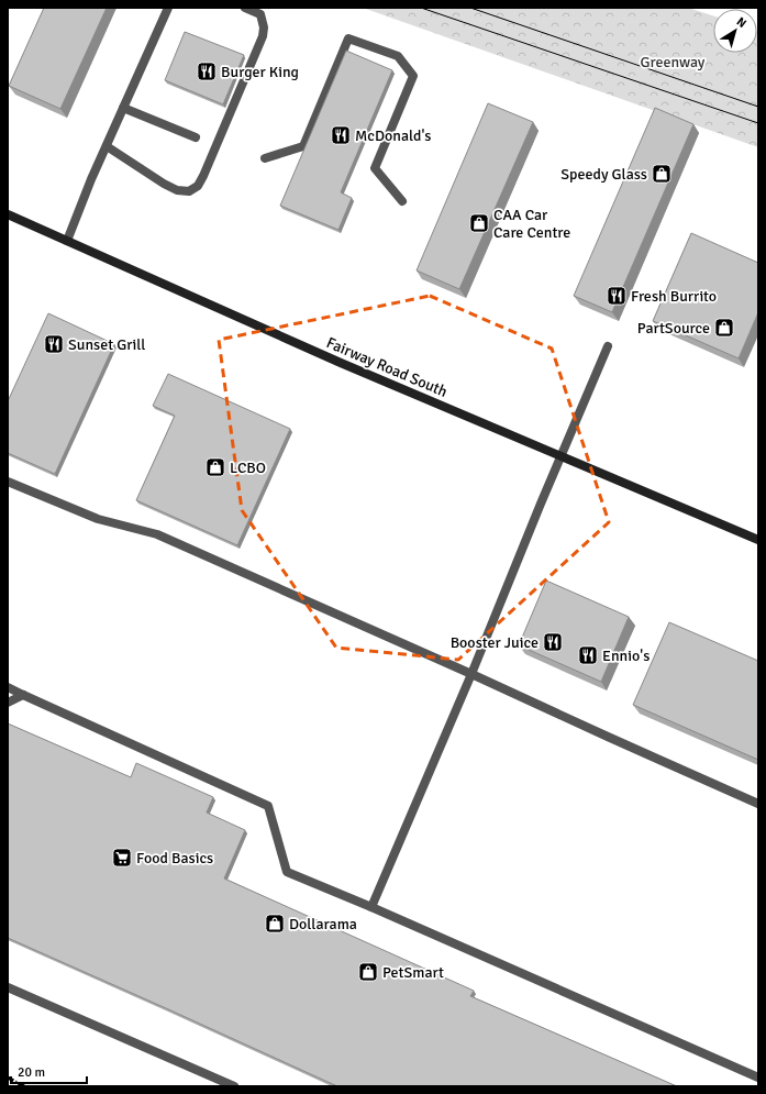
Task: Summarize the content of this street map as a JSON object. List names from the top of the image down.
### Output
{
  "streets": {
    "main road": ["Fairway Road South"]
  },
  "parks": ["Greenway"],
  "places": {
    "restaurant": [
      "Burger King",
      "McDonald's",
      "Fresh Burrito",
      "Sunset Grill",
      "Booster Juice",
      "Ennio's"
    ],
    "shop": [
      "Speedy Glass",
      "CAA Car Care Centre",
      "PartSource",
      "LCBO",
      "Dollarama",
      "PetSmart"
    ],
    "supermarket": ["Food Basics"]
  },
  "scale_bar": "20 m",
  "north": "top right"
}
